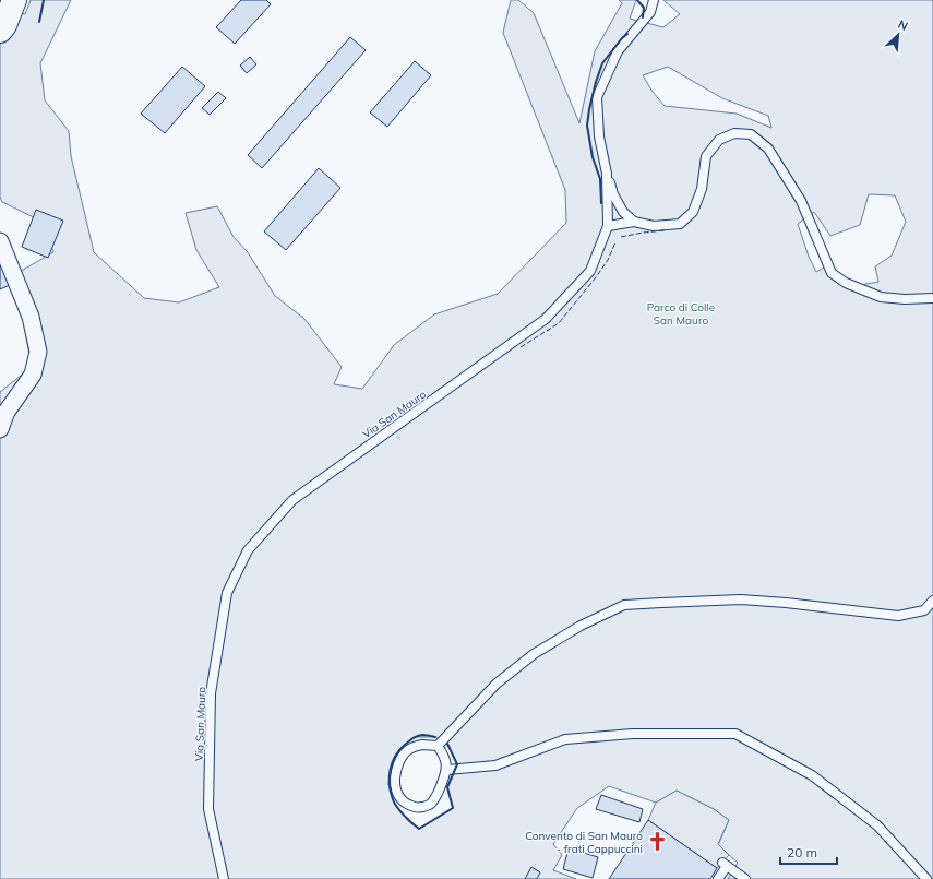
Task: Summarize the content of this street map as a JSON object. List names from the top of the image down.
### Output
{
  "streets": {
    "lane": ["Via San Mauro"]
  },
  "parks": ["Parco di Colle San Mauro"],
  "places": {
    "church": ["Convento di San Mauro - frati Cappuccini"]
  },
  "scale_bar": "20 m",
  "north": "top right"
}
